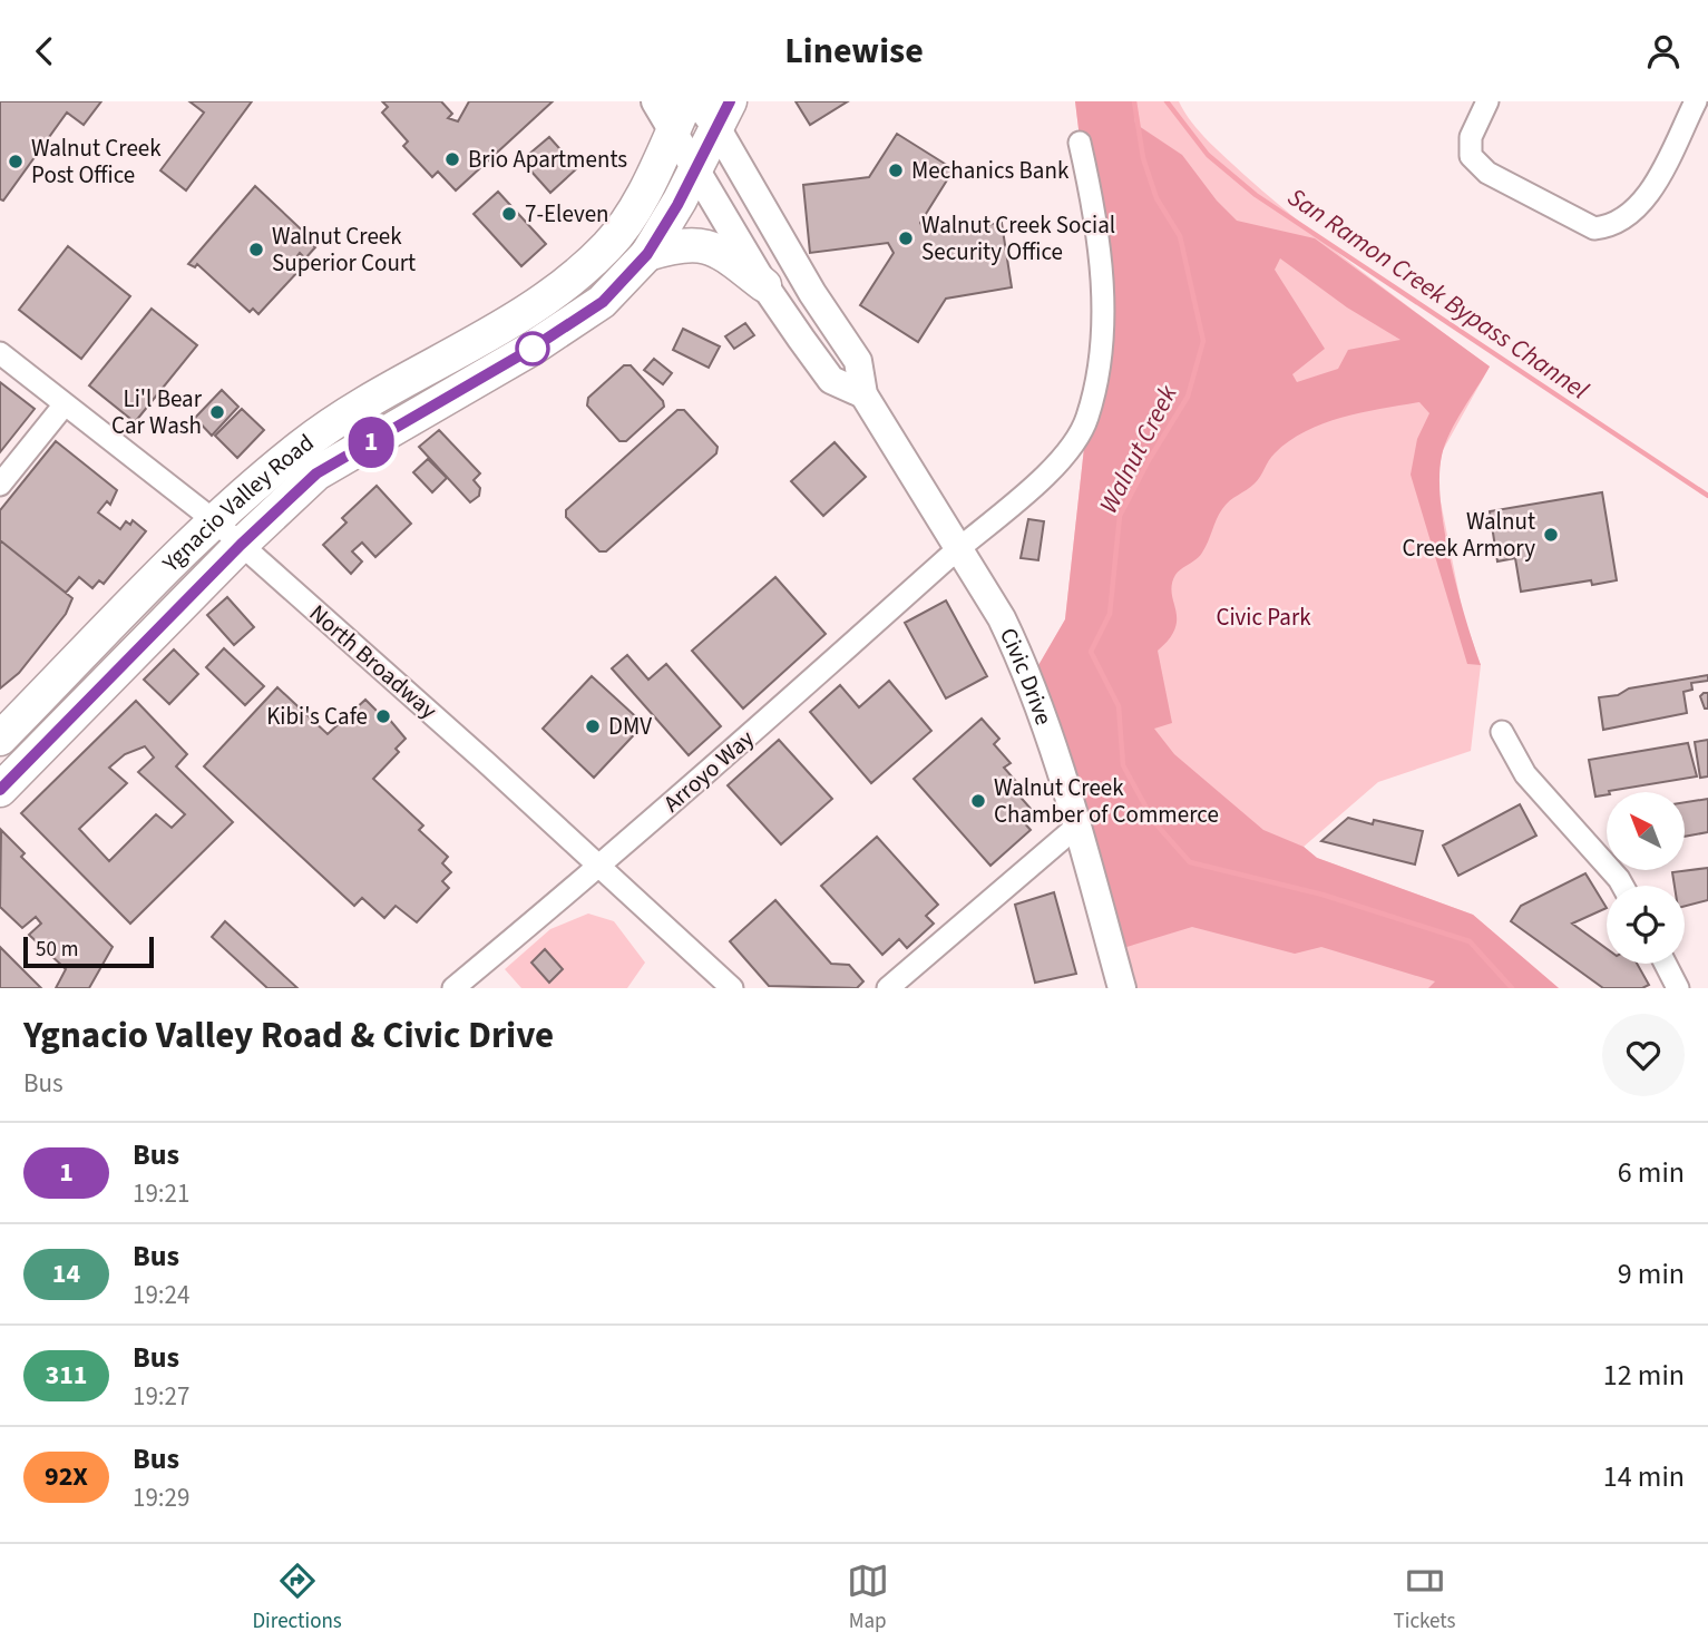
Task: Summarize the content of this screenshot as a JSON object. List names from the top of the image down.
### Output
{
  "streets": {
    "highway": ["Ygnacio Valley Road"],
    "main road": ["Civic Drive"],
    "street": ["North Broadway", "Arroyo Way"]
  },
  "crossings": [
    ["Ygnacio Valley Road", "North Broadway"],
    ["Ygnacio Valley Road", "Civic Drive"],
    ["North Broadway", "Arroyo Way"],
    ["Civic Drive", "Arroyo Way"]
  ],
  "water": ["San Ramon Creek Bypass Channel", "Walnut Creek"],
  "parks": ["Civic Park"],
  "places": [
    "Brio Apartments",
    "Walnut Creek Post Office",
    "Mechanics Bank",
    "7-Eleven",
    "Walnut Creek Social Security Office",
    "Walnut Creek Superior Court",
    "Li'l Bear Car Wash",
    "Walnut Creek Armory",
    "Kibi's Cafe",
    "DMV",
    "Walnut Creek Chamber of Commerce"
  ],
  "lines": ["bus line 1"],
  "scale_bar": "50 m",
  "north": "top left",
  "page": {
    "header": "Linewise",
    "on_map": "1",
    "scale": "50 m",
    "heading": ["Ygnacio Valley Road & Civic Drive", "Bus"],
    "list": [
      {
        "mark": "1",
        "name": "Bus",
        "note": "19:21",
        "value": "6 min"
      },
      {
        "mark": "14",
        "name": "Bus",
        "note": "19:24",
        "value": "9 min"
      },
      {
        "mark": "311",
        "name": "Bus",
        "note": "19:27",
        "value": "12 min"
      },
      {
        "mark": "92X",
        "name": "Bus",
        "note": "19:29",
        "value": "14 min"
      }
    ],
    "tabs": ["Directions", "Map", "Tickets"]
  }
}
